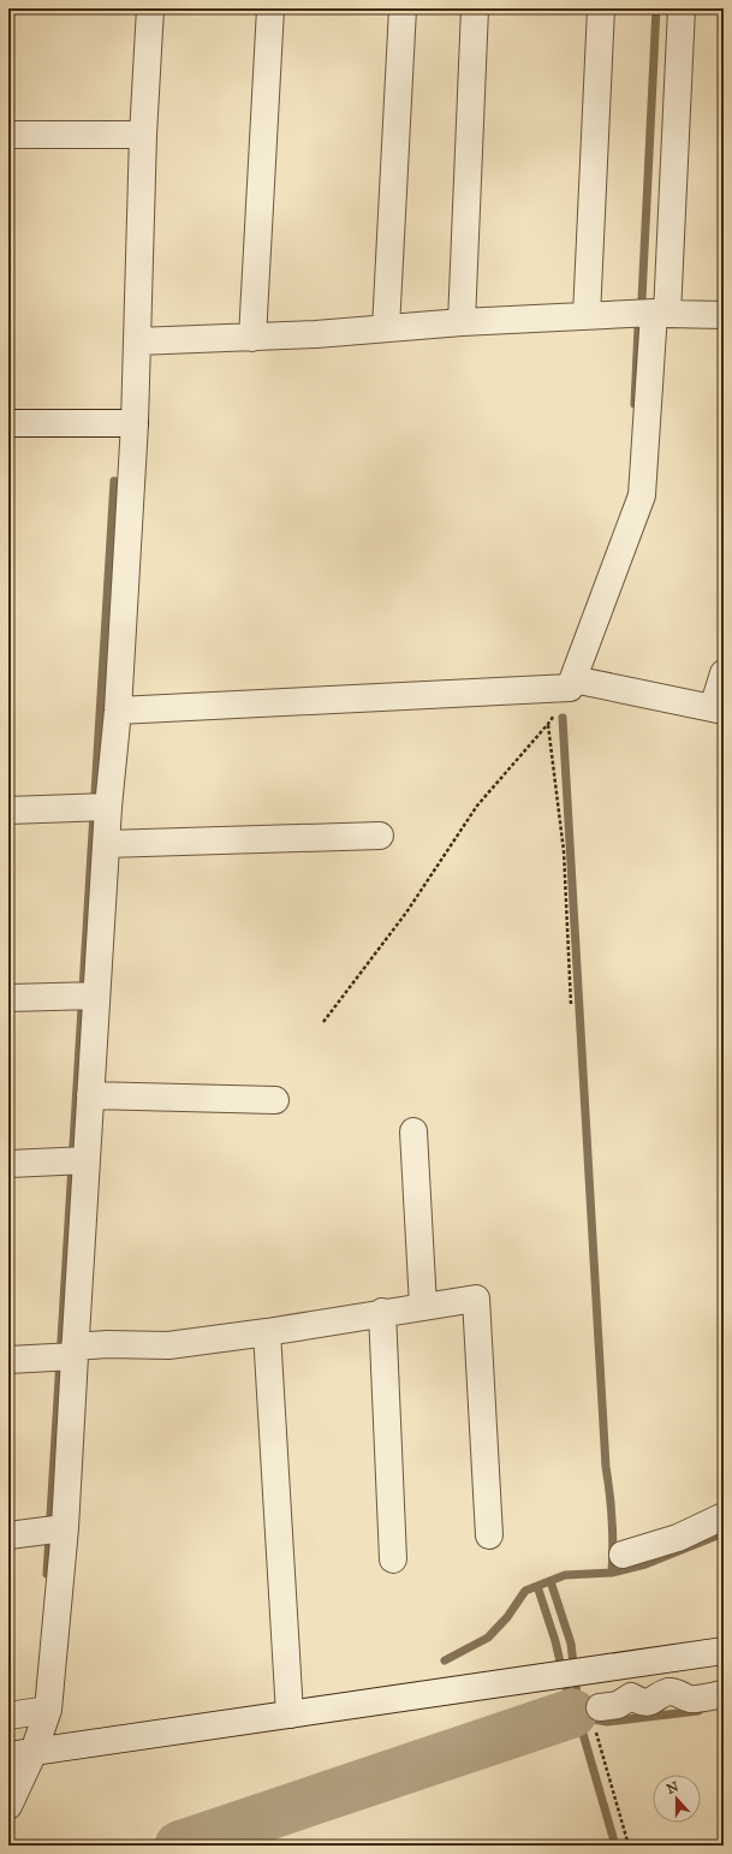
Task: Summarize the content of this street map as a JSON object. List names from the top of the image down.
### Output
{
  "north": "top"
}
